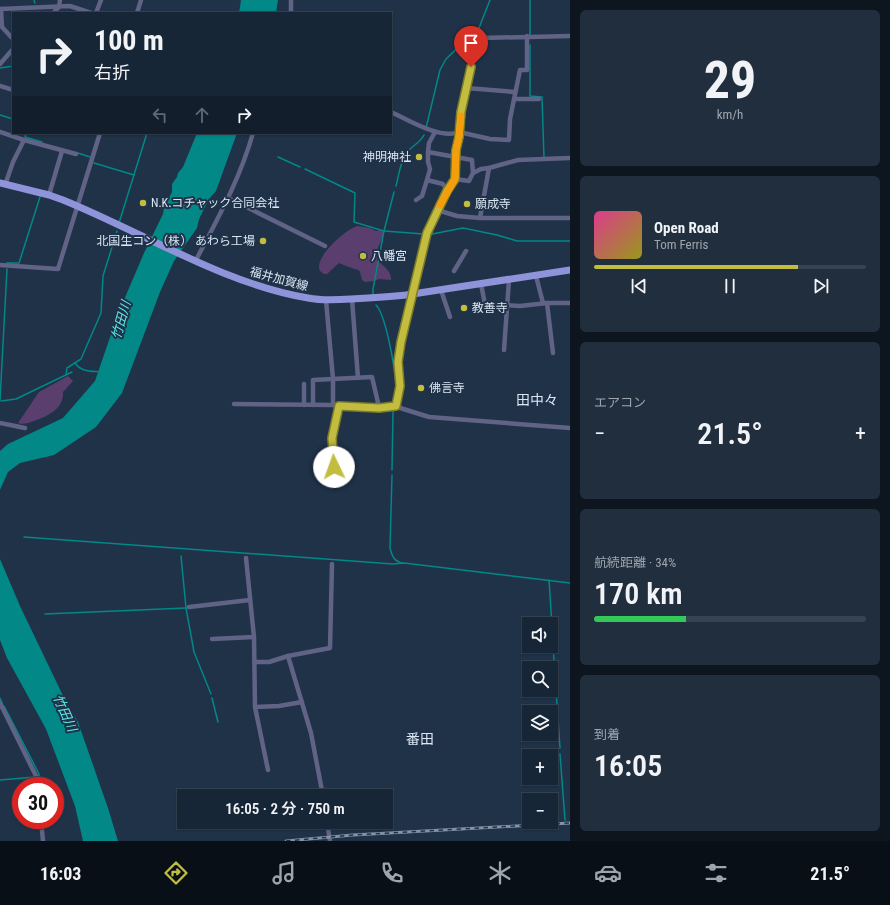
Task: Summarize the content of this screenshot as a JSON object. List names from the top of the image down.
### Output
{
  "streets": {
    "main road": ["福井加賀線"]
  },
  "districts": ["田中々", "番田"],
  "water": ["竹田川"],
  "places": [
    "神明神社",
    "N.K.コチャック合同会社",
    "願成寺",
    "北国生コン（株） あわら工場",
    "八幡宮",
    "教善寺",
    "佛言寺"
  ],
  "page": {
    "tile": [
      ["29", "km/h"],
      "エアコン",
      ["航続距離 · 34%", "170 km"],
      ["到着", "16:05"]
    ],
    "turn": ["100 m", "右折"],
    "song": ["Open Road", "Tom Ferris"],
    "heat": ["−", "21.5°", "+"],
    "map_buttons": ["+", "−"],
    "limit": "30",
    "trip": "16:05 · 2 分 · 750 m",
    "tabs": ["16:03", "21.5°"]
  }
}
